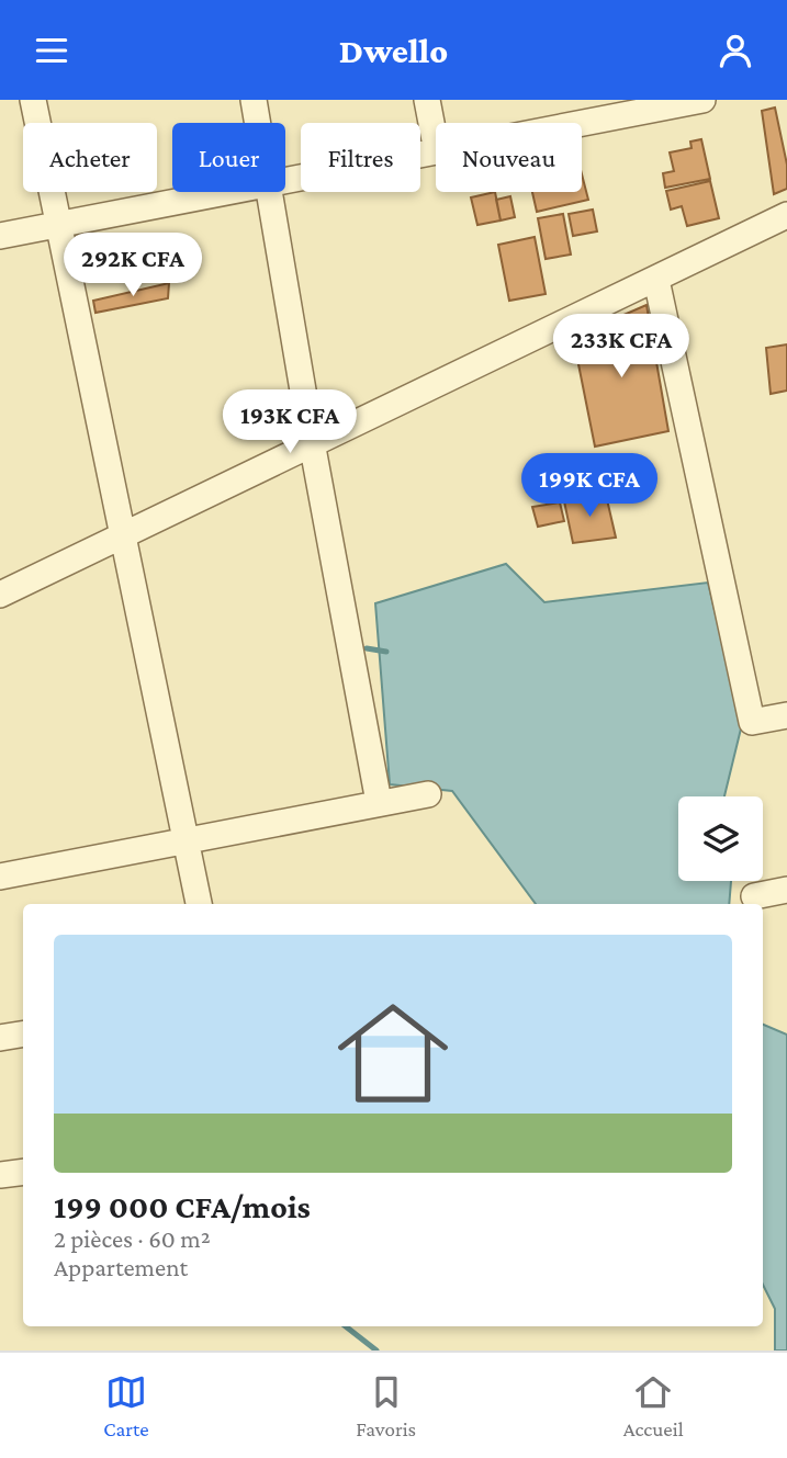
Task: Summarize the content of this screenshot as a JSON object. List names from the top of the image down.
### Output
{
  "page": {
    "header": "Dwello",
    "chip": [
      "Acheter",
      "Louer",
      "Filtres",
      "Nouveau"
    ],
    "price": [
      "292K CFA",
      "233K CFA",
      "193K CFA",
      "199K CFA"
    ],
    "list": [
      {
        "name": "199 000 CFA/mois",
        "note": "2 pièces · 60 m² · Appartement"
      }
    ],
    "tabs": ["Carte", "Favoris", "Accueil"]
  }
}
